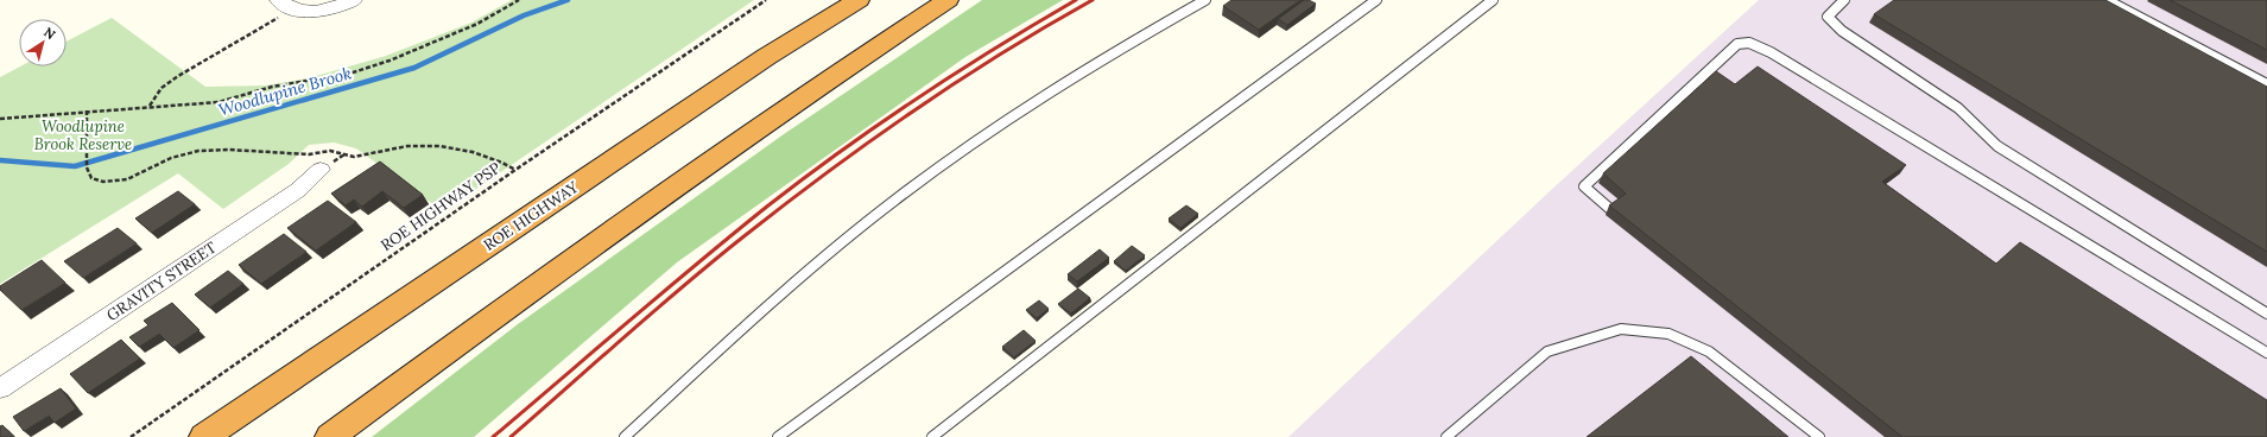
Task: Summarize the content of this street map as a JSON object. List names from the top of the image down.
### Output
{
  "streets": {
    "highway": ["ROE HIGHWAY"],
    "street": ["GRAVITY STREET"],
    "path": ["ROE HIGHWAY PSP"]
  },
  "water": ["Woodlupine Brook"],
  "parks": ["Woodlupine Brook Reserve"],
  "north": "top right"
}
